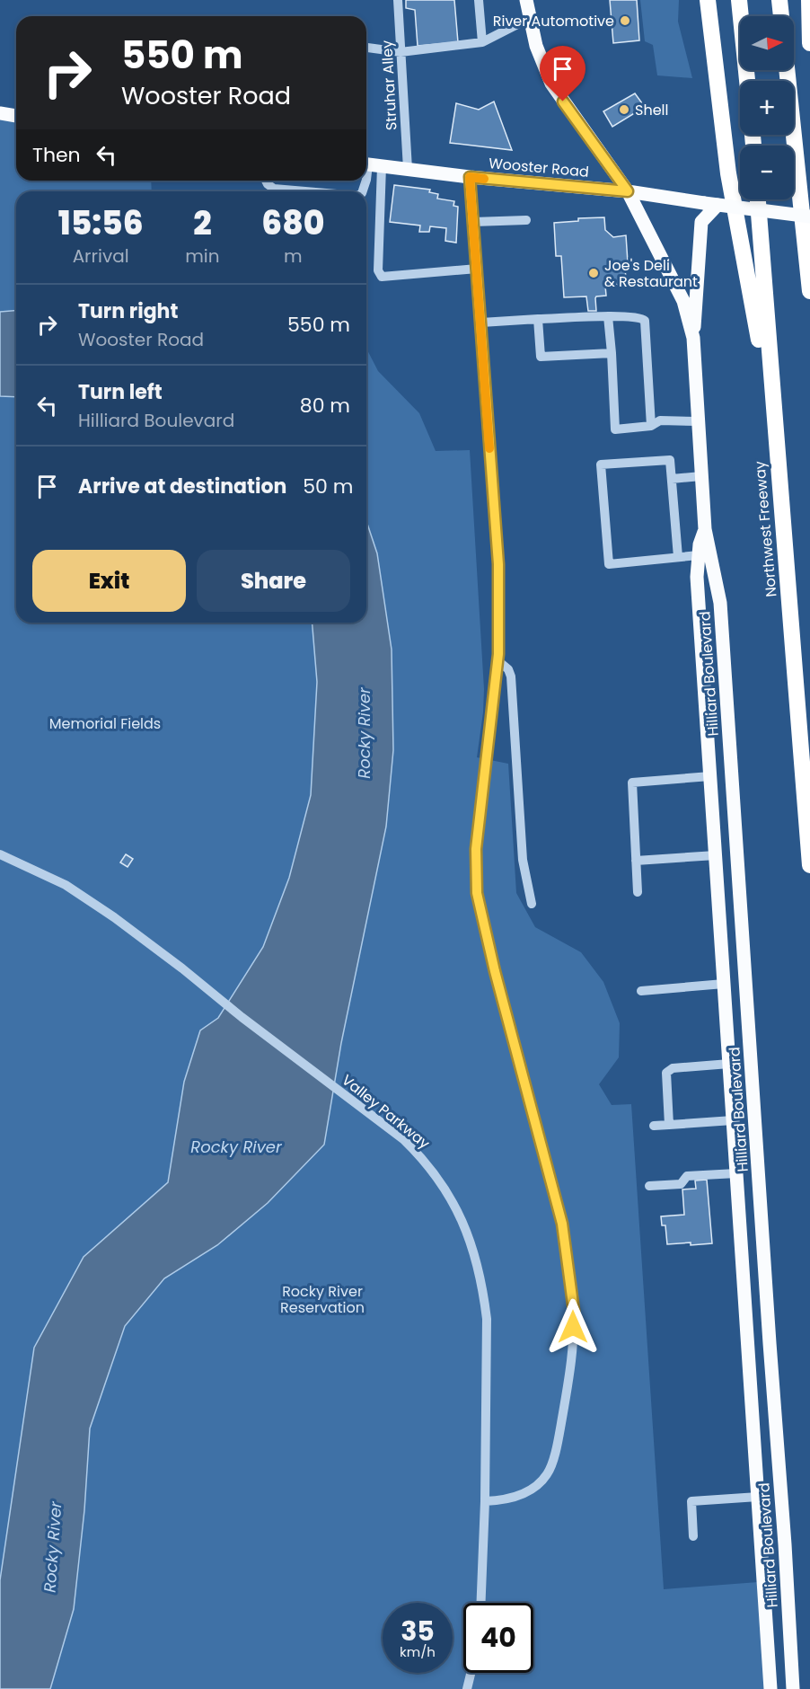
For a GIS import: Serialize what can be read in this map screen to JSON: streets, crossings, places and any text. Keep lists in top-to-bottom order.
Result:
{
  "streets": {
    "highway": ["Northwest Freeway"],
    "main road": ["Wooster Road", "Hilliard Boulevard"],
    "street": ["Struhar Alley", "Valley Parkway"]
  },
  "crossings": [
    ["Struhar Alley", "Wooster Road"],
    ["Wooster Road", "Hilliard Boulevard"]
  ],
  "water": ["Rocky River"],
  "parks": ["Memorial Fields", "Rocky River Reservation"],
  "places": ["River Automotive", "Shell", "Joe's Deli & Restaurant"],
  "north": "right",
  "page": {
    "map_buttons": ["+", "−"],
    "turn": ["550 m", "Wooster Road"],
    "then": "Then",
    "eta": [
      "15:56",
      "Arrival",
      "2",
      "min",
      "680",
      "m"
    ],
    "list": [
      {
        "name": "Turn right",
        "note": "Wooster Road",
        "value": "550 m"
      },
      {
        "name": "Turn left",
        "note": "Hilliard Boulevard",
        "value": "80 m"
      },
      {
        "name": "Arrive at destination",
        "value": "50 m"
      }
    ],
    "buttons": ["Exit", "Share"],
    "speed": "35 km/h",
    "limit": "40"
  }
}
